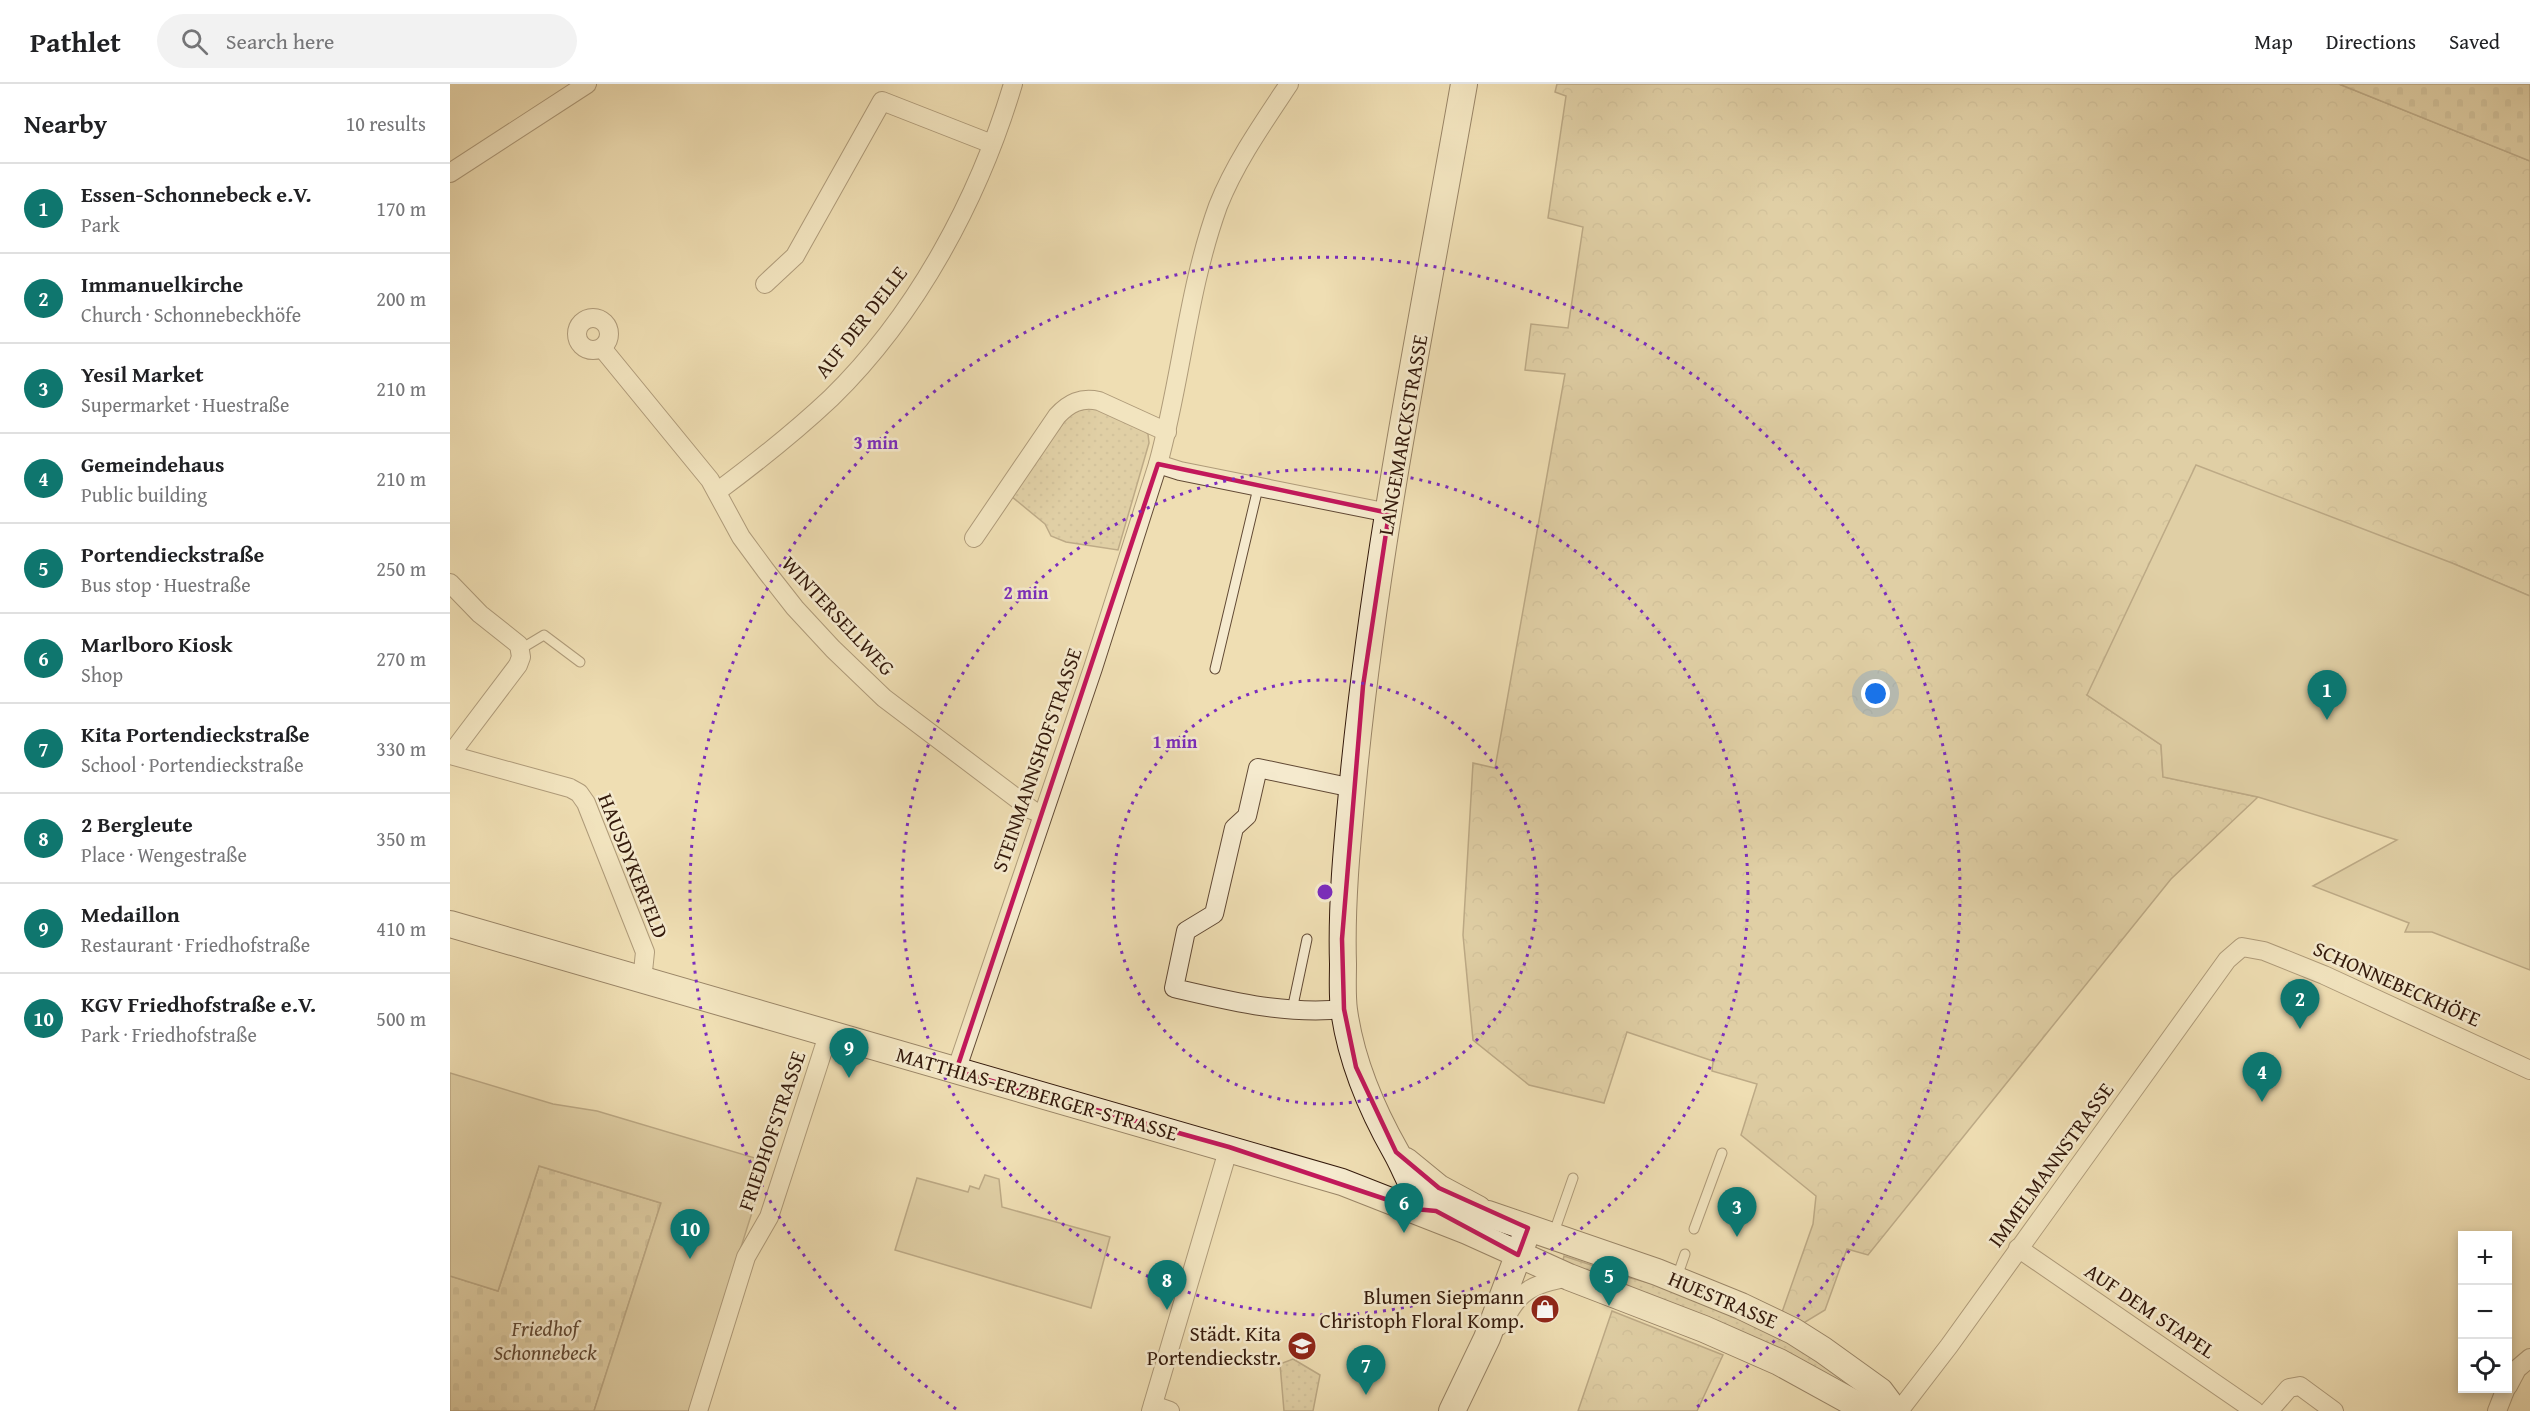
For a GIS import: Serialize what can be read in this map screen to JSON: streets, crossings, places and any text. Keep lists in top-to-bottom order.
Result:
{
  "streets": {
    "street": [
      "AUF DER DELLE",
      "LANGEMARCKSTRASSE",
      "WINTERSELLWEG",
      "STEINMANNSHOFSTRASSE",
      "HAUSDYKERFELD",
      "SCHONNEBECKHÖFE",
      "MATTHIAS-ERZBERGER-STRASSE",
      "FRIEDHOFSTRASSE",
      "IMMELMANNSTRASSE",
      "HUESTRASSE",
      "AUF DEM STAPEL"
    ]
  },
  "crossings": [
    ["AUF DER DELLE", "WINTERSELLWEG"],
    ["LANGEMARCKSTRASSE", "MATTHIAS-ERZBERGER-STRASSE"],
    ["LANGEMARCKSTRASSE", "HUESTRASSE"],
    ["WINTERSELLWEG", "STEINMANNSHOFSTRASSE"],
    ["STEINMANNSHOFSTRASSE", "MATTHIAS-ERZBERGER-STRASSE"],
    ["HAUSDYKERFELD", "MATTHIAS-ERZBERGER-STRASSE"],
    ["SCHONNEBECKHÖFE", "IMMELMANNSTRASSE"],
    ["MATTHIAS-ERZBERGER-STRASSE", "FRIEDHOFSTRASSE"],
    ["MATTHIAS-ERZBERGER-STRASSE", "HUESTRASSE"],
    ["IMMELMANNSTRASSE", "HUESTRASSE"],
    ["IMMELMANNSTRASSE", "AUF DEM STAPEL"]
  ],
  "parks": ["Friedhof Schonnebeck"],
  "places": {
    "shop": ["Blumen Siepmann Christoph Floral Komp."],
    "school or university": ["Städt. Kita Portendieckstr."]
  },
  "page": {
    "header": "Pathlet",
    "search": "Search here",
    "nav": ["Map", "Directions", "Saved"],
    "heading": ["Nearby", "10 results"],
    "list": [
      {
        "mark": "1",
        "name": "Essen-Schonnebeck e.V.",
        "note": "Park",
        "value": "170 m"
      },
      {
        "mark": "2",
        "name": "Immanuelkirche",
        "note": "Church · Schonnebeckhöfe",
        "value": "200 m"
      },
      {
        "mark": "3",
        "name": "Yesil Market",
        "note": "Supermarket · Huestraße",
        "value": "210 m"
      },
      {
        "mark": "4",
        "name": "Gemeindehaus",
        "note": "Public building",
        "value": "210 m"
      },
      {
        "mark": "5",
        "name": "Portendieckstraße",
        "note": "Bus stop · Huestraße",
        "value": "250 m"
      },
      {
        "mark": "6",
        "name": "Marlboro Kiosk",
        "note": "Shop",
        "value": "270 m"
      },
      {
        "mark": "7",
        "name": "Kita Portendieckstraße",
        "note": "School · Portendieckstraße",
        "value": "330 m"
      },
      {
        "mark": "8",
        "name": "2 Bergleute",
        "note": "Place · Wengestraße",
        "value": "350 m"
      },
      {
        "mark": "9",
        "name": "Medaillon",
        "note": "Restaurant · Friedhofstraße",
        "value": "410 m"
      },
      {
        "mark": "10",
        "name": "KGV Friedhofstraße e.V.",
        "note": "Park · Friedhofstraße",
        "value": "500 m"
      }
    ],
    "pins": [
      "1",
      "2",
      "9",
      "4",
      "6",
      "3",
      "10",
      "5",
      "8",
      "7"
    ],
    "map_buttons": ["+", "−"]
  },
  "rings": ["3 min", "2 min", "1 min"]
}
